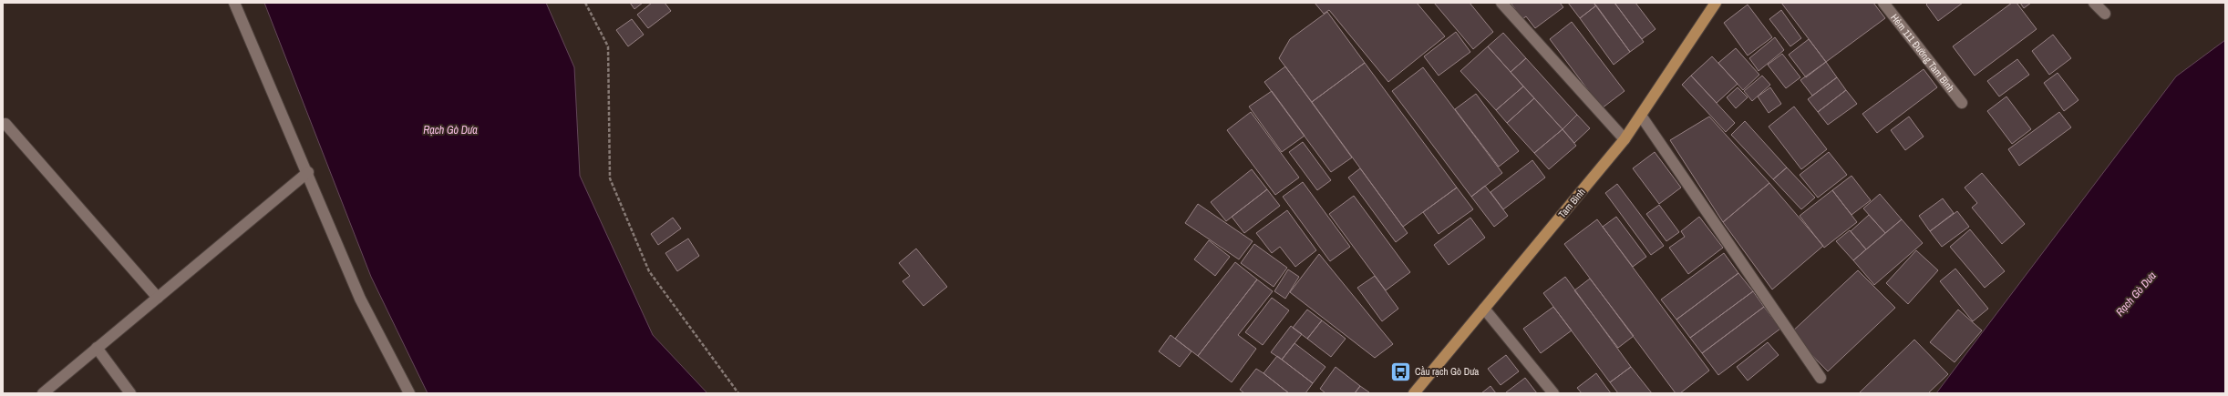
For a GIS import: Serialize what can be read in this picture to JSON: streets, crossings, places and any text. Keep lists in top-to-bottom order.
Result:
{
  "streets": {
    "main road": ["Tam Bình"],
    "street": ["Hẻm 111 Đường Tam Bình"]
  },
  "water": ["Rạch Gò Dưa"],
  "places": {
    "bus stop": ["Cầu rạch Gò Dưa"]
  }
}
